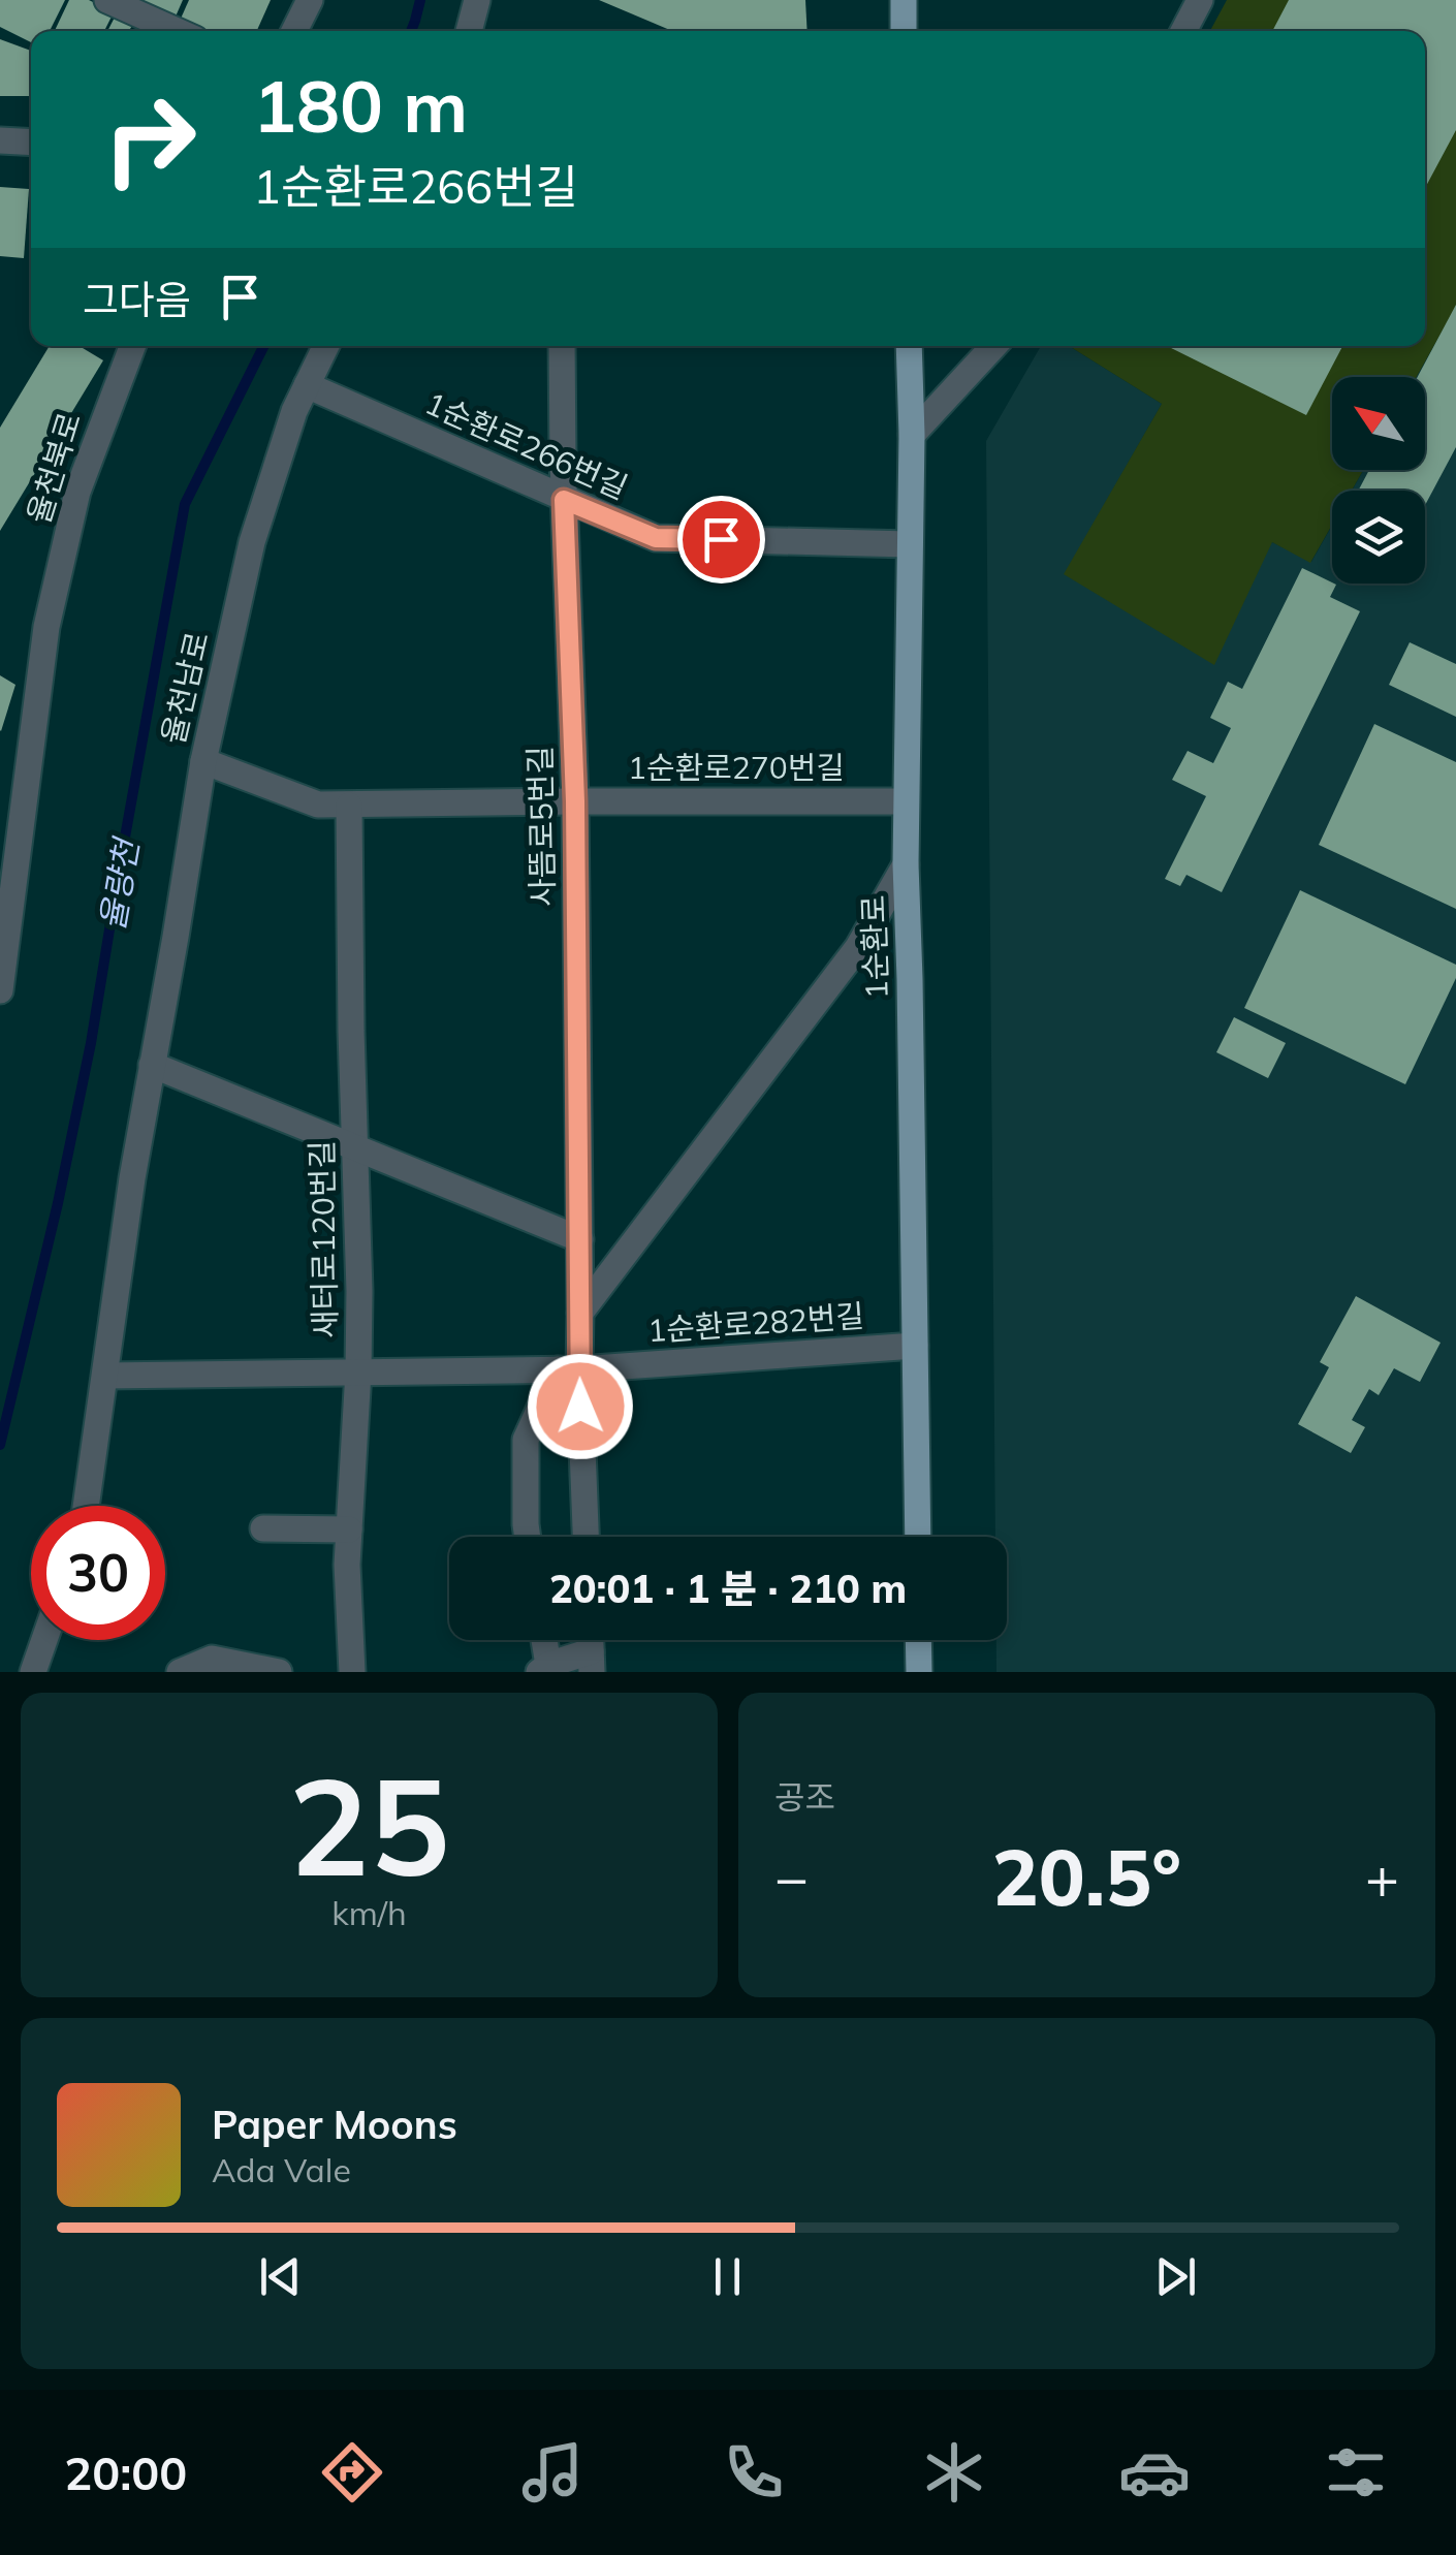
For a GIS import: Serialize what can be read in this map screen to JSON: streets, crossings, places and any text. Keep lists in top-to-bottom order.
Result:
{
  "streets": {
    "main road": ["1순환로"],
    "street": [
      "1순환로266번길",
      "율천북로",
      "율천남로",
      "1순환로270번길",
      "사뜸로5번길",
      "새터로120번길",
      "1순환로282번길"
    ]
  },
  "crossings": [
    ["1순환로266번길", "율천남로"],
    ["1순환로266번길", "사뜸로5번길"],
    ["1순환로266번길", "1순환로"],
    ["율천남로", "1순환로270번길"],
    ["율천남로", "1순환로282번길"],
    ["1순환로270번길", "사뜸로5번길"],
    ["1순환로270번길", "1순환로"],
    ["1순환로270번길", "새터로120번길"],
    ["사뜸로5번길", "1순환로282번길"],
    ["1순환로", "1순환로282번길"],
    ["새터로120번길", "1순환로282번길"]
  ],
  "water": ["율량천"],
  "north": "top left",
  "page": {
    "turn": ["180 m", "1순환로266번길"],
    "then": "그다음",
    "limit": "30",
    "trip": "20:01 · 1 분 · 210 m",
    "tile": [
      ["25", "km/h"],
      "공조"
    ],
    "heat": ["−", "20.5°", "+"],
    "song": ["Paper Moons", "Ada Vale"],
    "tabs": "20:00"
  }
}
